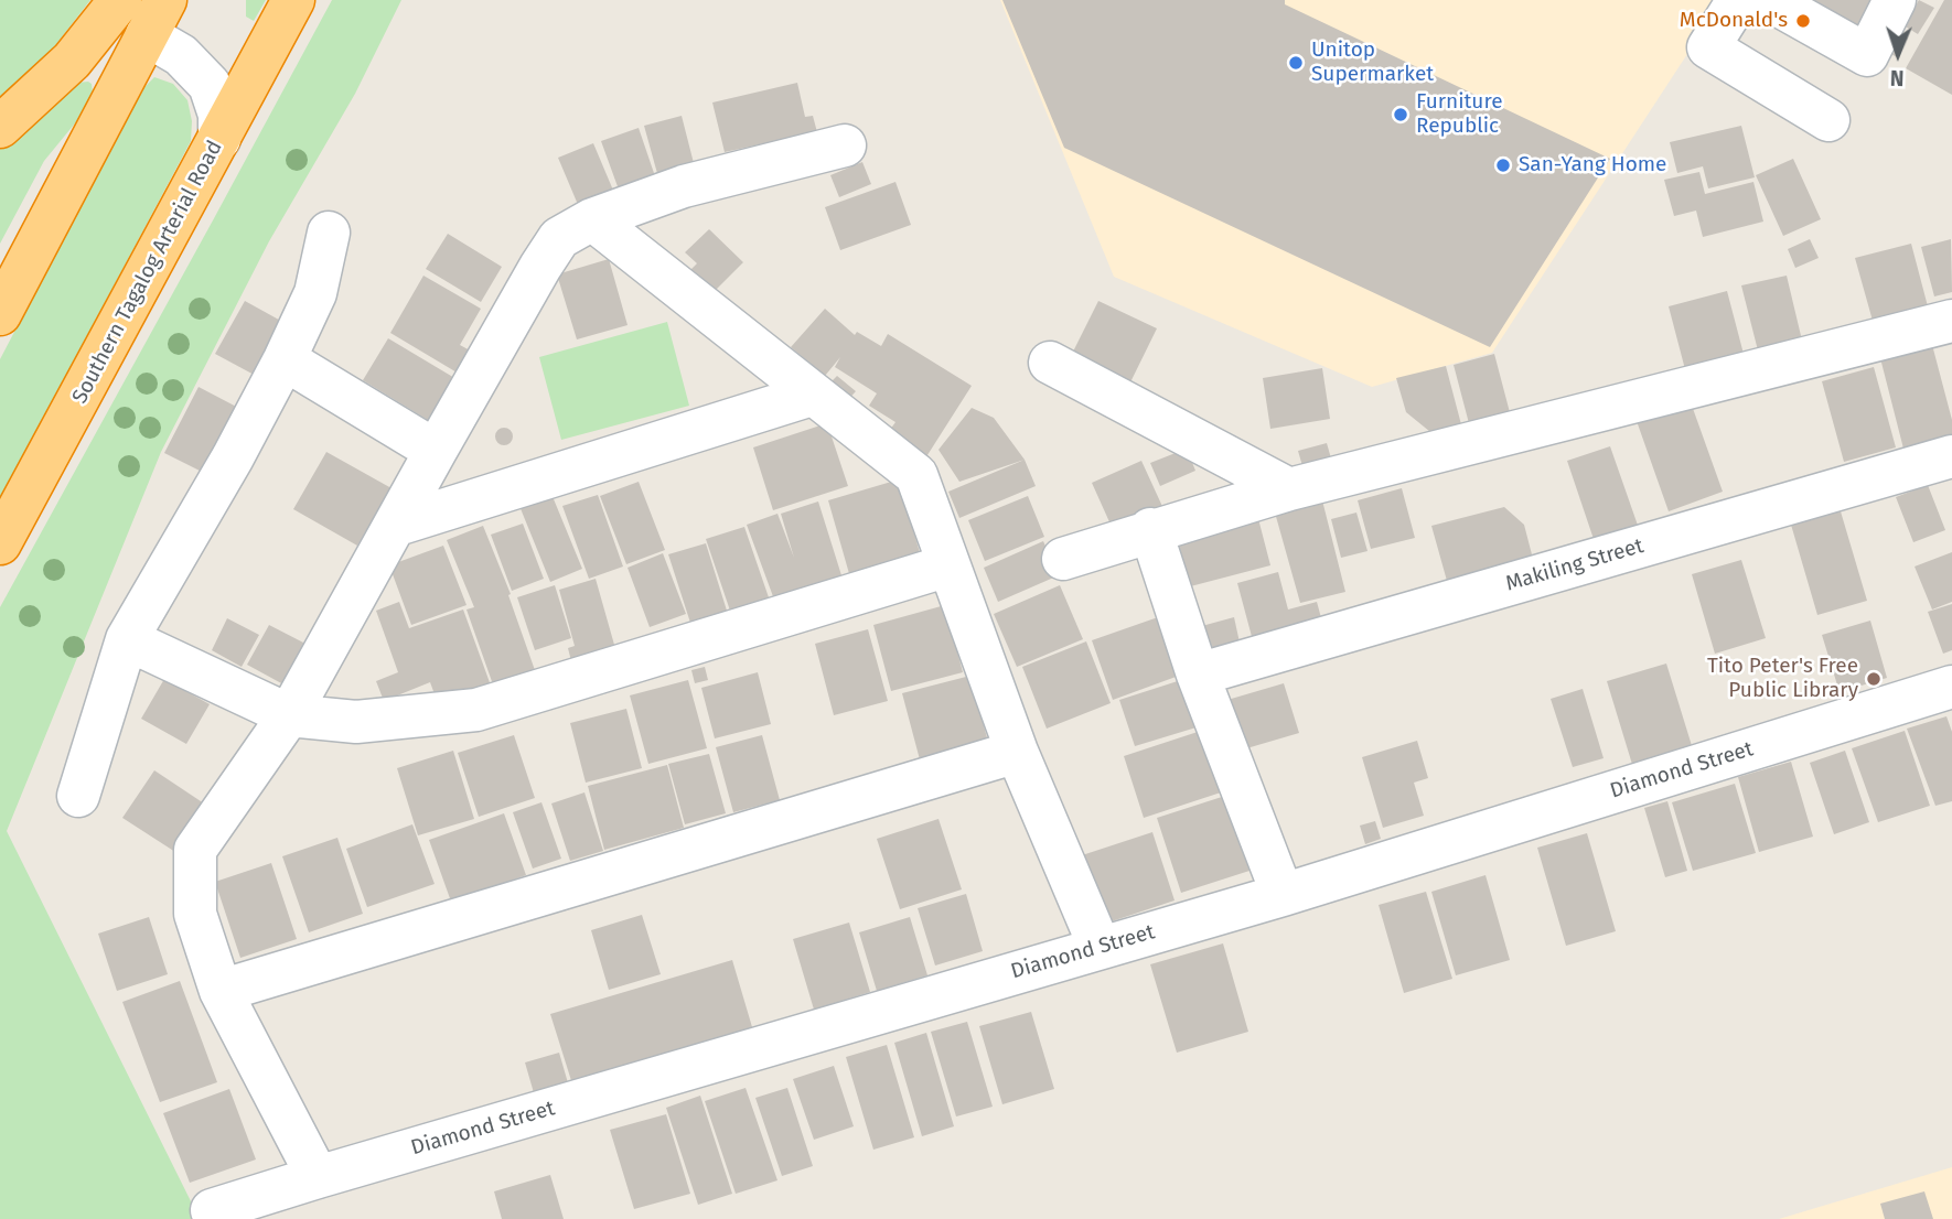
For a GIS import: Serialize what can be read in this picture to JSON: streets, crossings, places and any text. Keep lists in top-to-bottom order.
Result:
{
  "streets": {
    "highway": ["Southern Tagalog Arterial Road"],
    "street": ["Makiling Street", "Diamond Street"]
  },
  "places": [
    "McDonald's",
    "Unitop Supermarket",
    "Furniture Republic",
    "San-Yang Home",
    "Tito Peter's Free Public Library"
  ],
  "north": "bottom"
}
